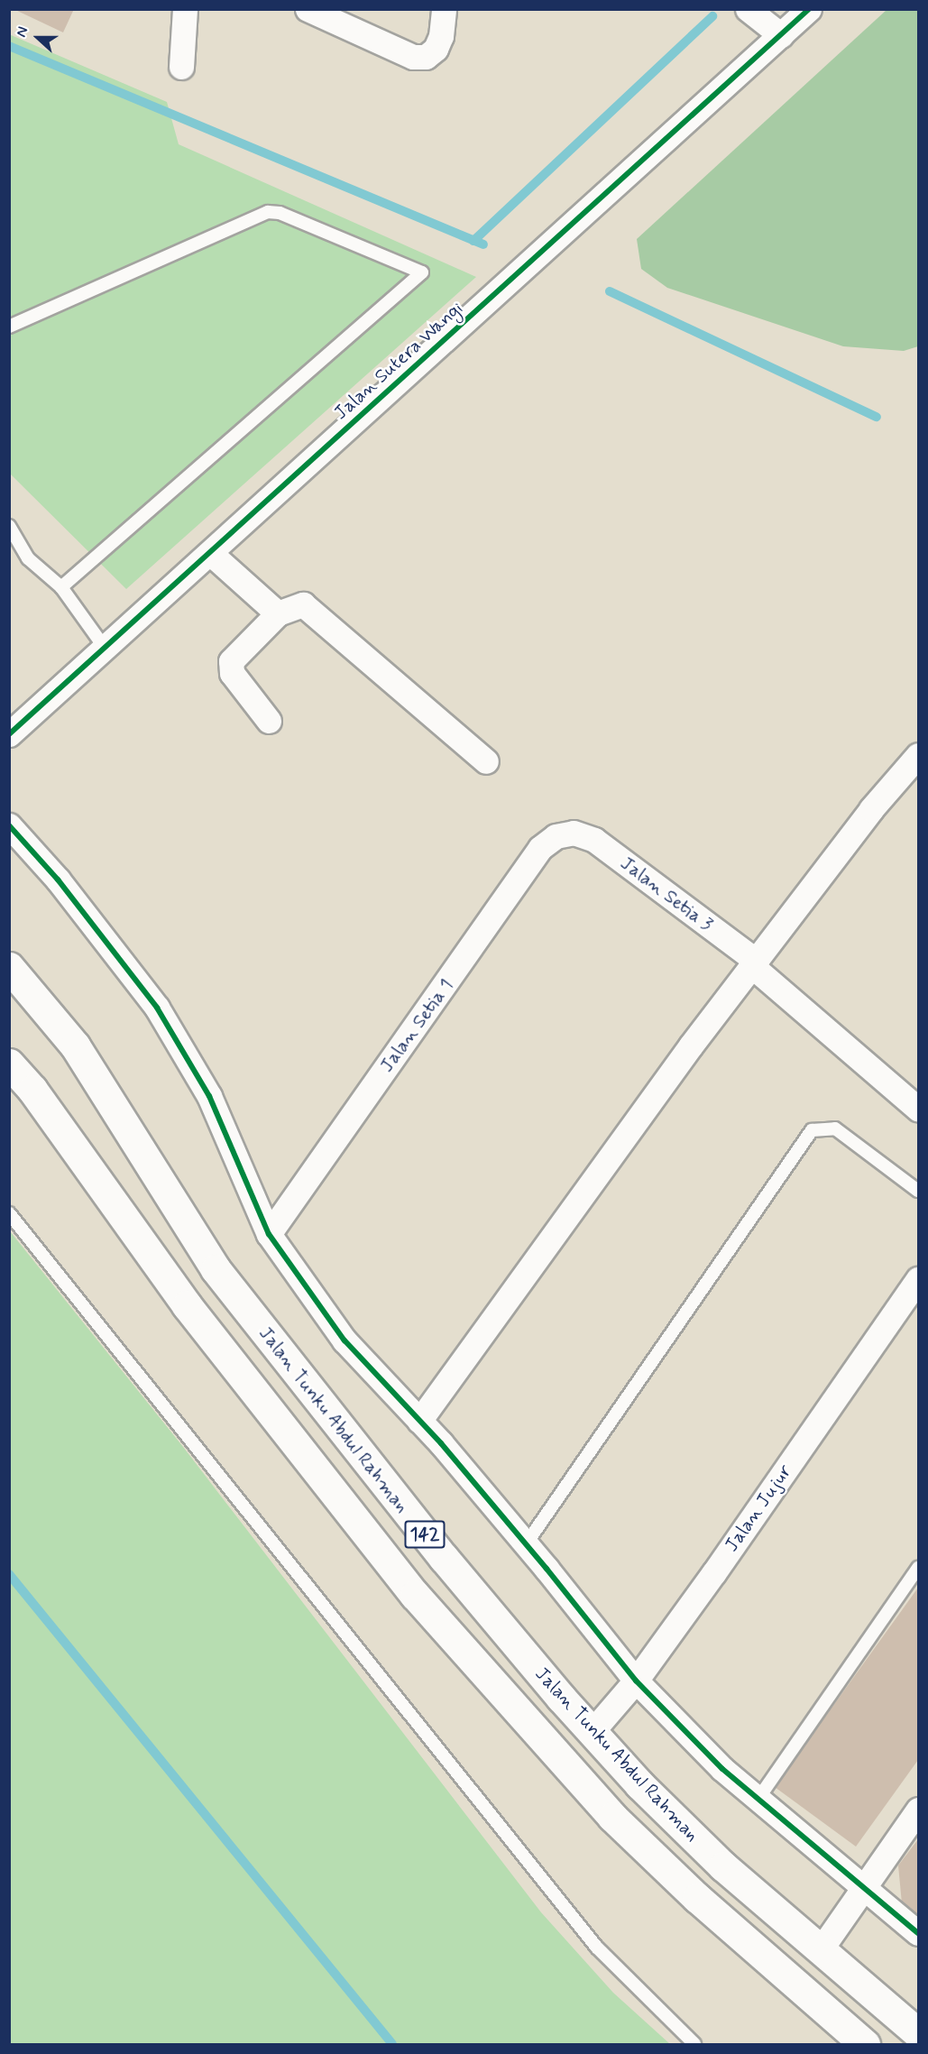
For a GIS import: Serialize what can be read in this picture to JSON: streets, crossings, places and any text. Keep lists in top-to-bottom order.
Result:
{
  "streets": {
    "main road": ["Jalan Tunku Abdul Rahman", "142"],
    "street": [
      "Jalan Sutera Wangi",
      "Jalan Setia 3",
      "Jalan Setia 1",
      "Jalan Jujur"
    ]
  },
  "crossings": [
    ["Jalan Setia 3", "Jalan Setia 1"],
    ["Jalan Tunku Abdul Rahman", "Jalan Jujur"]
  ],
  "north": "left"
}
